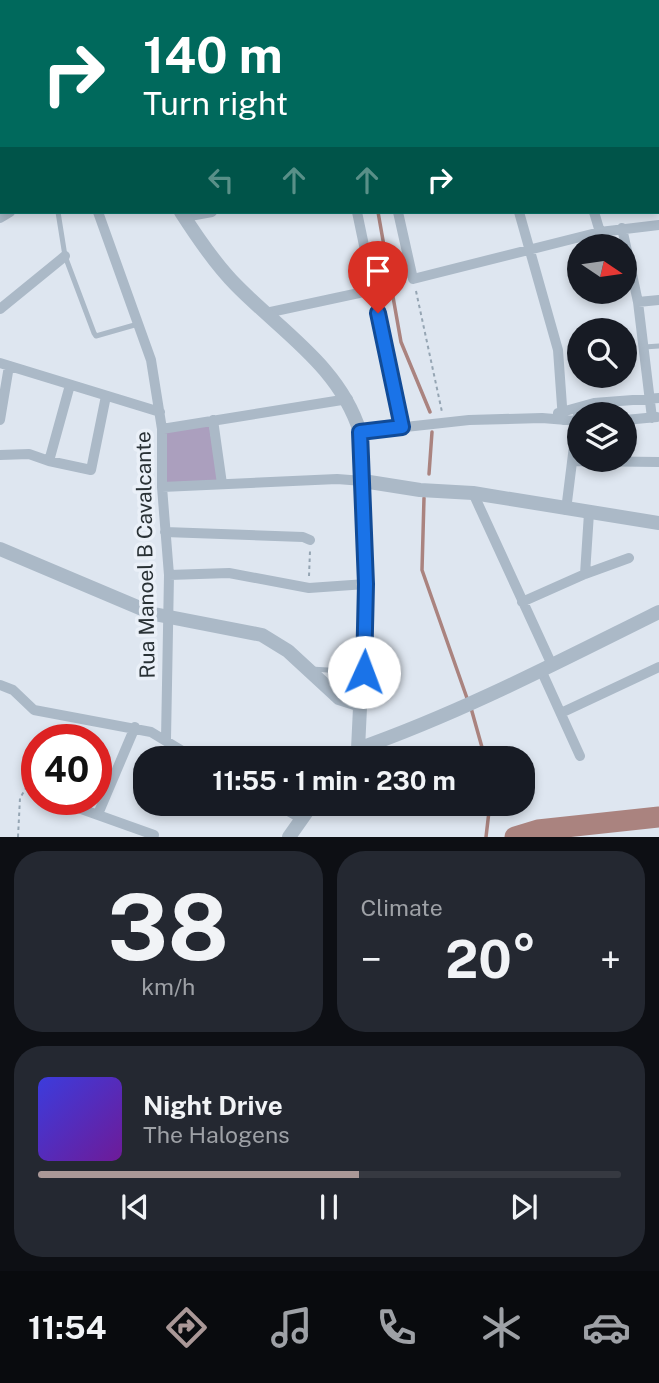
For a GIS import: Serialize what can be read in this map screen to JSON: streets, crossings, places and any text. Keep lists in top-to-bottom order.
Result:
{
  "streets": {
    "street": ["Rua Manoel B Cavalcante"]
  },
  "north": "right",
  "page": {
    "turn": ["140 m", "Turn right"],
    "limit": "40",
    "trip": "11:55 · 1 min · 230 m",
    "tile": [
      ["38", "km/h"],
      "Climate"
    ],
    "heat": ["−", "20°", "+"],
    "song": ["Night Drive", "The Halogens"],
    "tabs": "11:54"
  }
}
